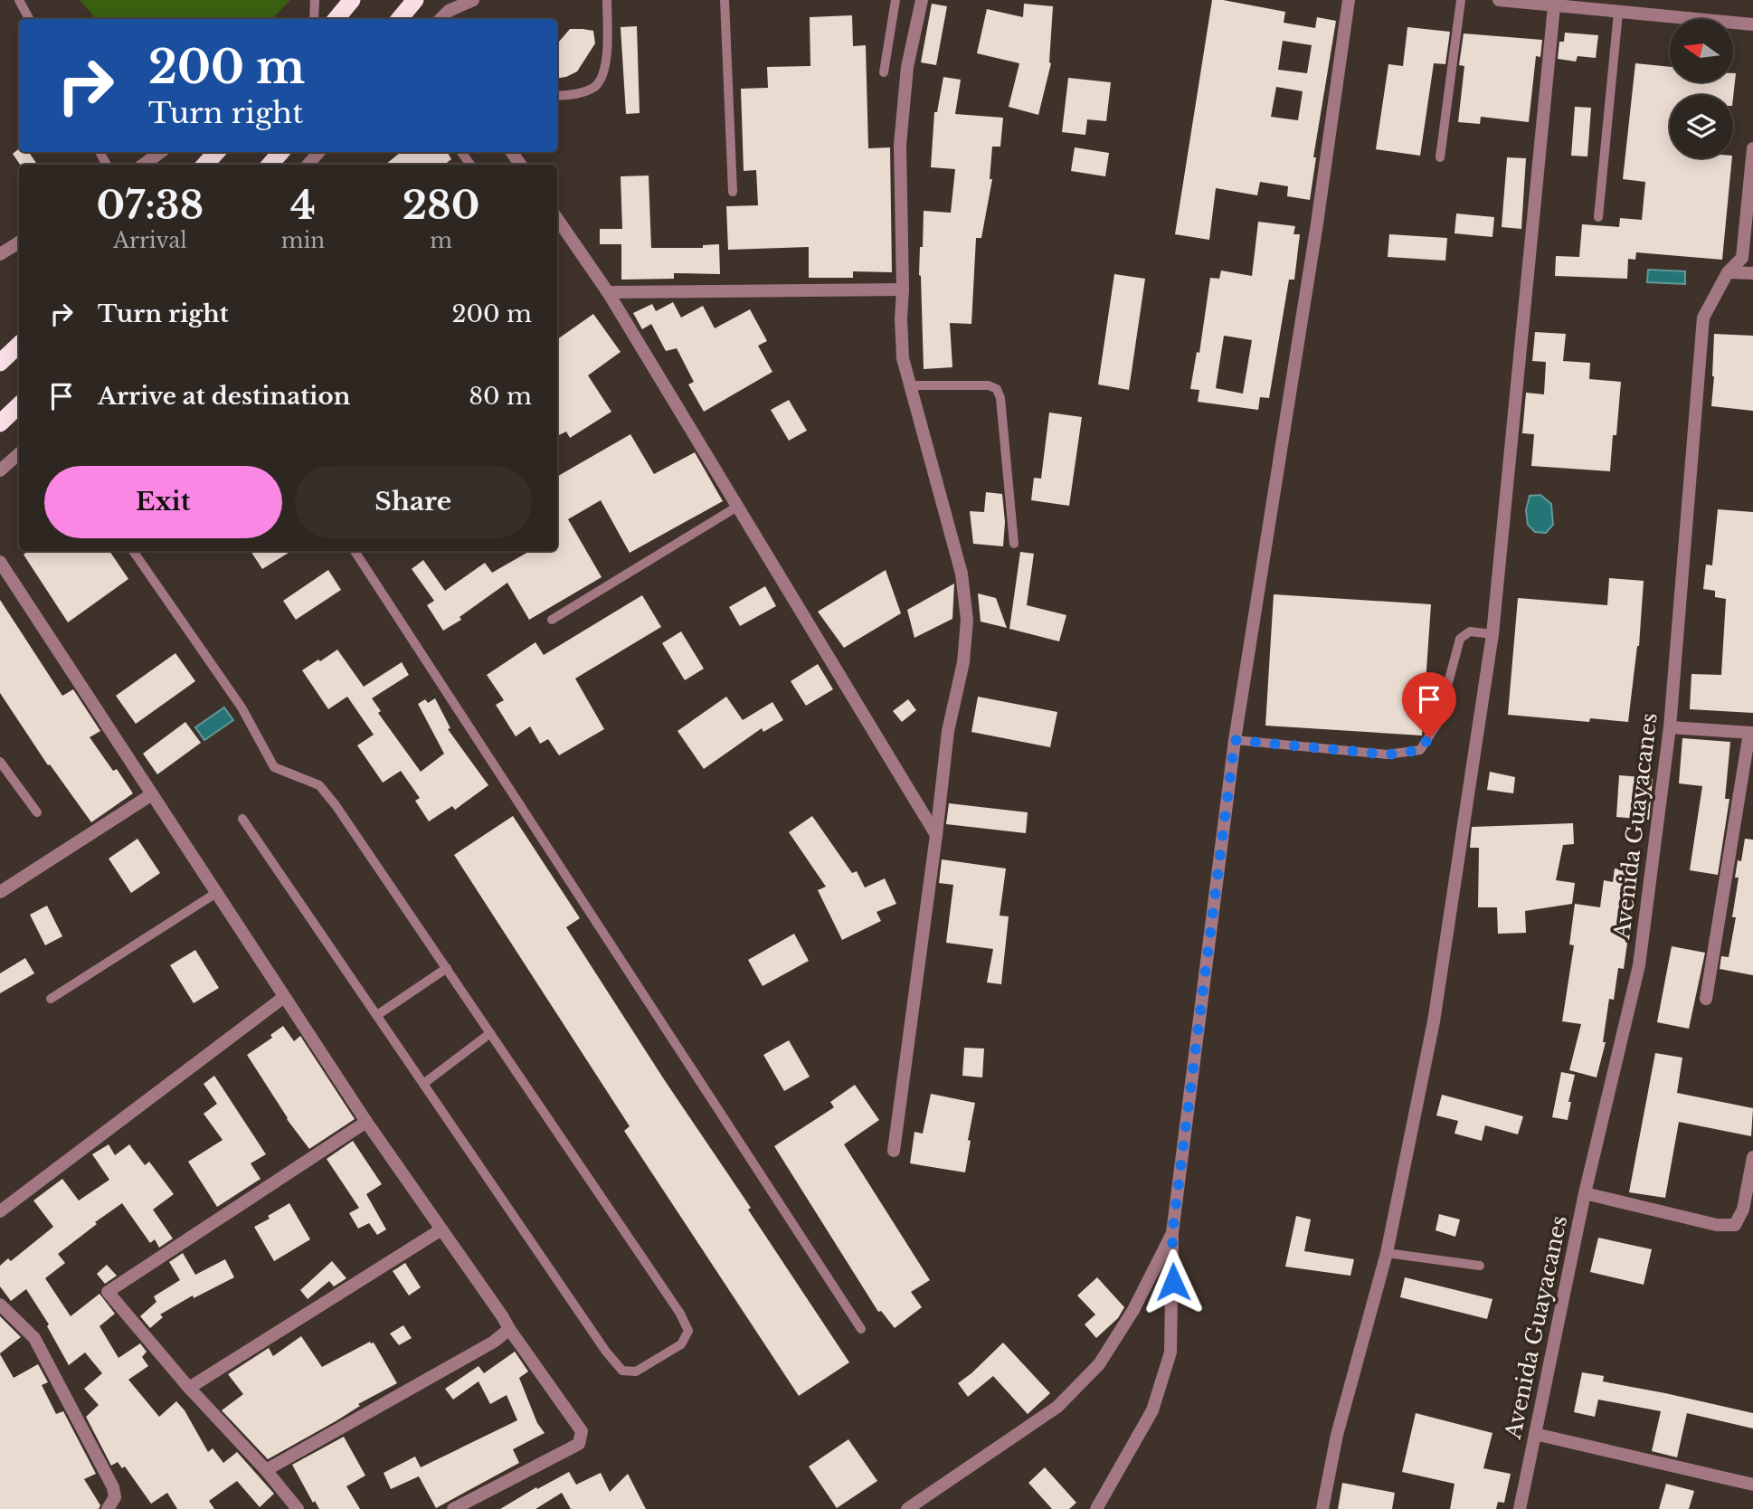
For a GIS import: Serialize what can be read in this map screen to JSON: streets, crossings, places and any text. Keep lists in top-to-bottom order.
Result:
{
  "streets": {
    "street": ["Avenida Guayacanes"]
  },
  "north": "left",
  "page": {
    "turn": ["200 m", "Turn right"],
    "eta": [
      "07:38",
      "Arrival",
      "4",
      "min",
      "280",
      "m"
    ],
    "list": [
      {
        "name": "Turn right",
        "value": "200 m"
      },
      {
        "name": "Arrive at destination",
        "value": "80 m"
      }
    ],
    "buttons": ["Exit", "Share"]
  }
}
